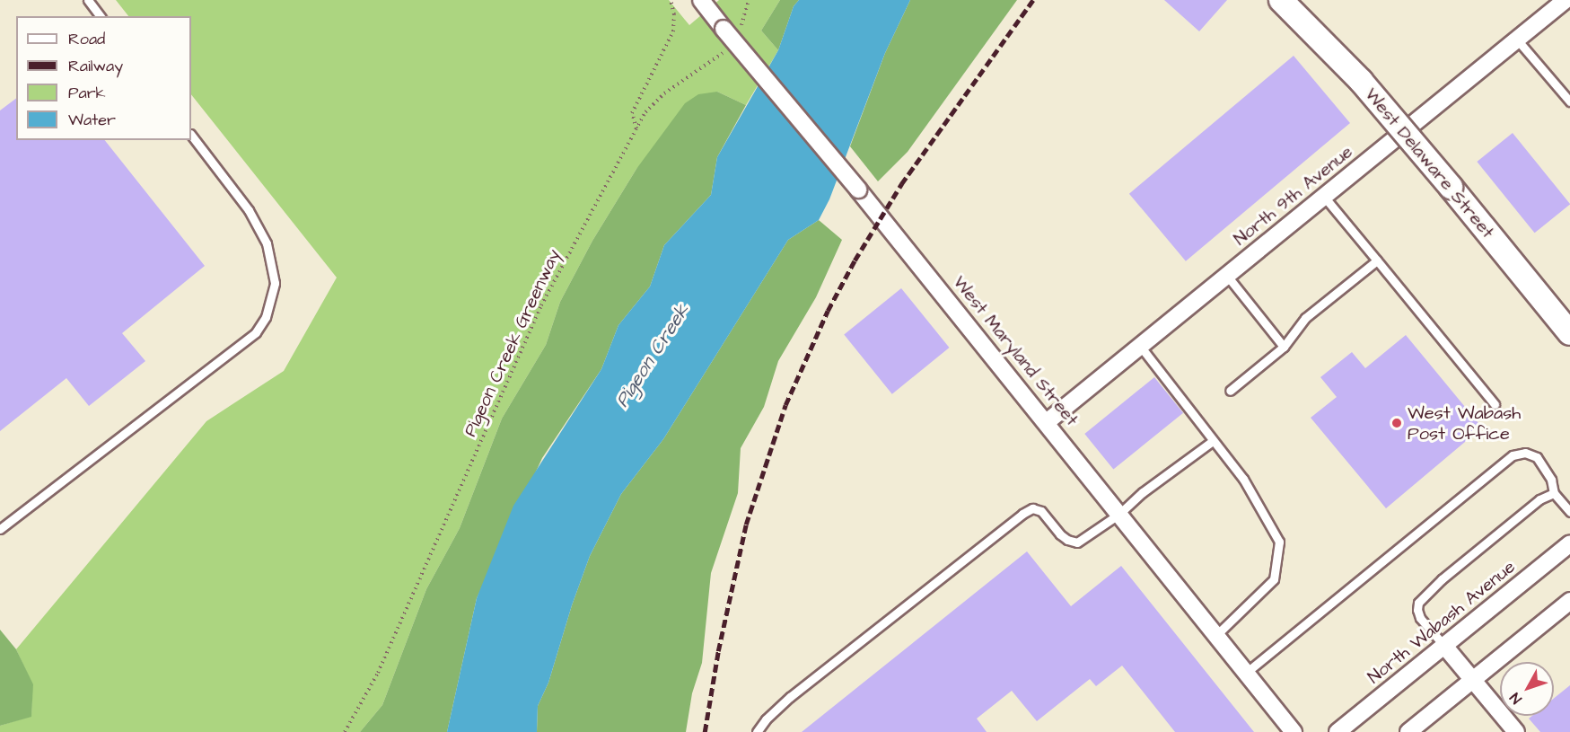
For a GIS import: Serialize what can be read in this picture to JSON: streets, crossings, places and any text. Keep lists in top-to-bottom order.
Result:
{
  "streets": {
    "main road": ["West Delaware Street"],
    "street": ["North 9th Avenue", "West Maryland Street", "North Wabash Avenue"],
    "path": ["Pigeon Creek Greenway"]
  },
  "crossings": [
    ["North 9th Avenue", "West Maryland Street"]
  ],
  "water": ["Pigeon Creek"],
  "places": ["West Wabash Post Office"],
  "legend": [
    "Road",
    "Railway",
    "Park",
    "Water"
  ],
  "north": "bottom left"
}
